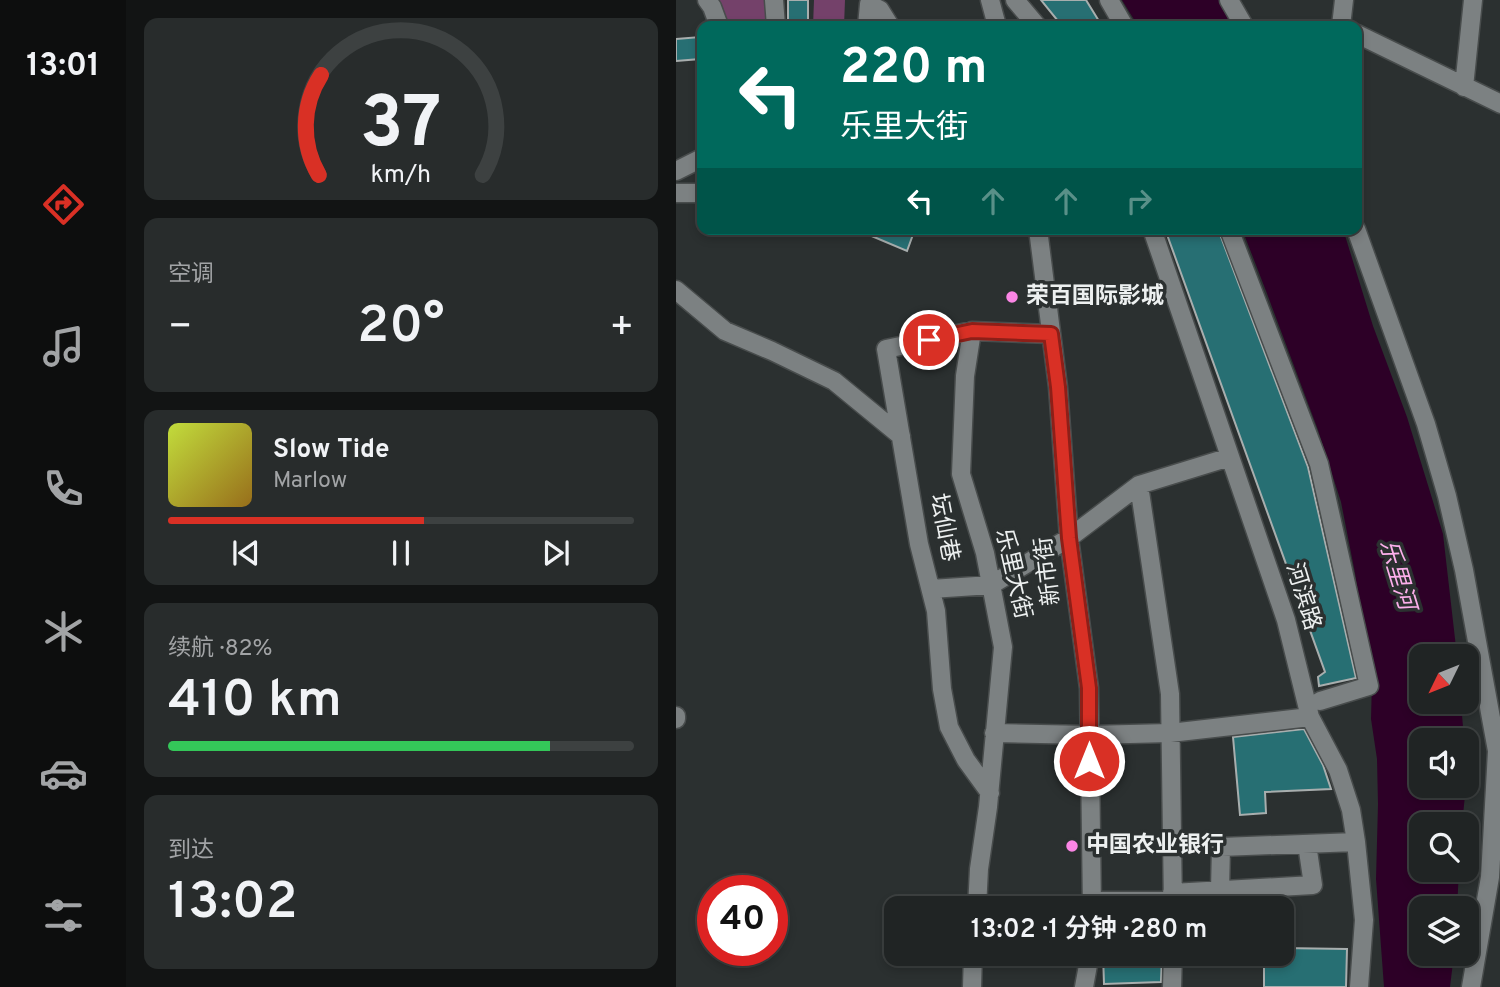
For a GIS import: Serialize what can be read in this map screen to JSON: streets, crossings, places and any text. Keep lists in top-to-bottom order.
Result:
{
  "streets": {
    "street": [
      "坛仙巷",
      "新市街",
      "乐里大街",
      "河滨路"
    ]
  },
  "crossings": [
    ["坛仙巷", "乐里大街"]
  ],
  "water": ["乐里河"],
  "places": ["荣百国际影城", "中国农业银行"],
  "north": "bottom left",
  "page": {
    "tabs": "13:01",
    "turn": ["220 m", "乐里大街"],
    "tile": [
      "空调",
      ["续航 · 82%", "410 km"],
      ["到达", "13:02"]
    ],
    "heat": ["−", "20°", "+"],
    "song": ["Slow Tide", "Marlow"],
    "limit": "40",
    "trip": "13:02 · 1 分钟 · 280 m",
    "gauge": ["37", "km/h"]
  }
}
